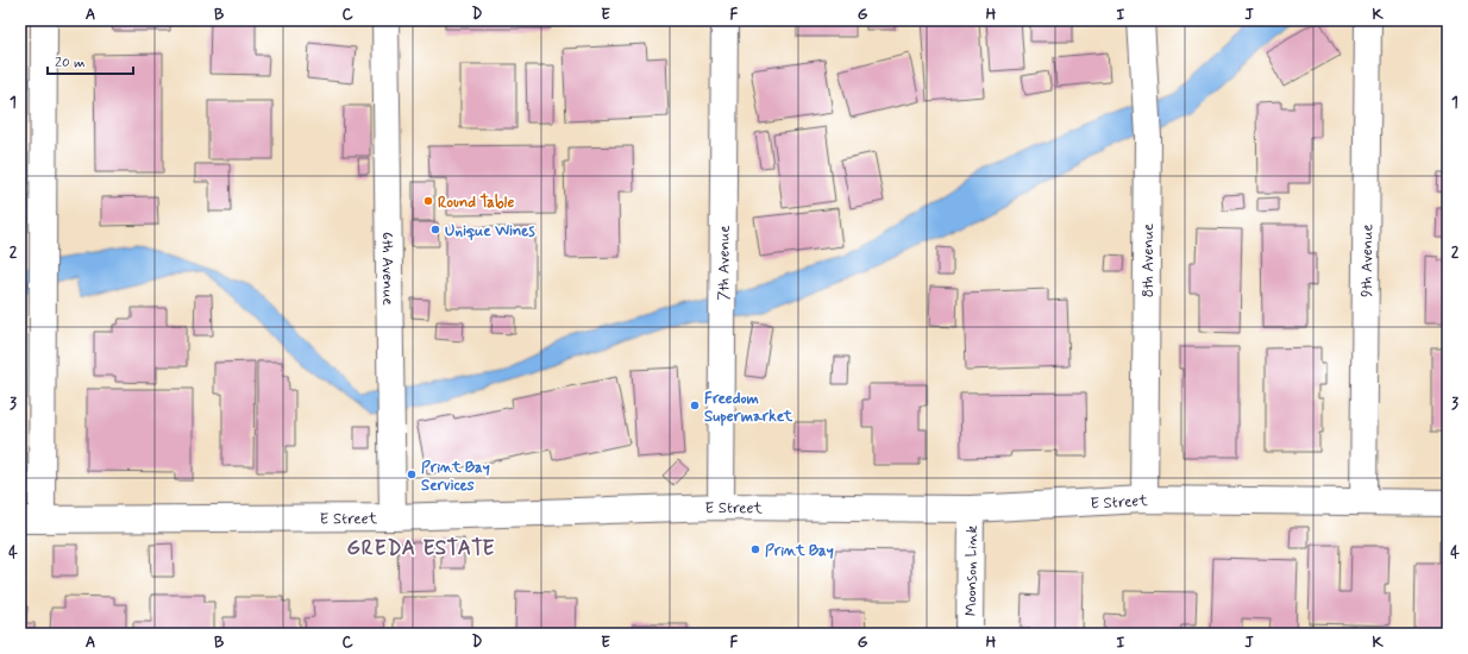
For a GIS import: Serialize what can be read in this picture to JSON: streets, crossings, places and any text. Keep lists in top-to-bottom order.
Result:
{
  "streets": {
    "street": [
      "8th Avenue",
      "9th Avenue",
      "7th Avenue",
      "6th Avenue",
      "E Street",
      "Moonson Link"
    ]
  },
  "crossings": [
    ["8th Avenue", "E Street"],
    ["9th Avenue", "E Street"],
    ["7th Avenue", "E Street"],
    ["6th Avenue", "E Street"],
    ["E Street", "Moonson Link"]
  ],
  "districts": ["GREDA ESTATE"],
  "places": [
    "Round Table",
    "Unique Wines",
    "Freedom Supermarket",
    "Print Bay Services",
    "Print Bay"
  ],
  "scale_bar": "20 m",
  "grid": {
    "columns": [
      "A",
      "B",
      "C",
      "D",
      "E",
      "F",
      "G",
      "H",
      "I",
      "J",
      "K"
    ],
    "rows": [
      "1",
      "2",
      "3",
      "4"
    ]
  }
}
